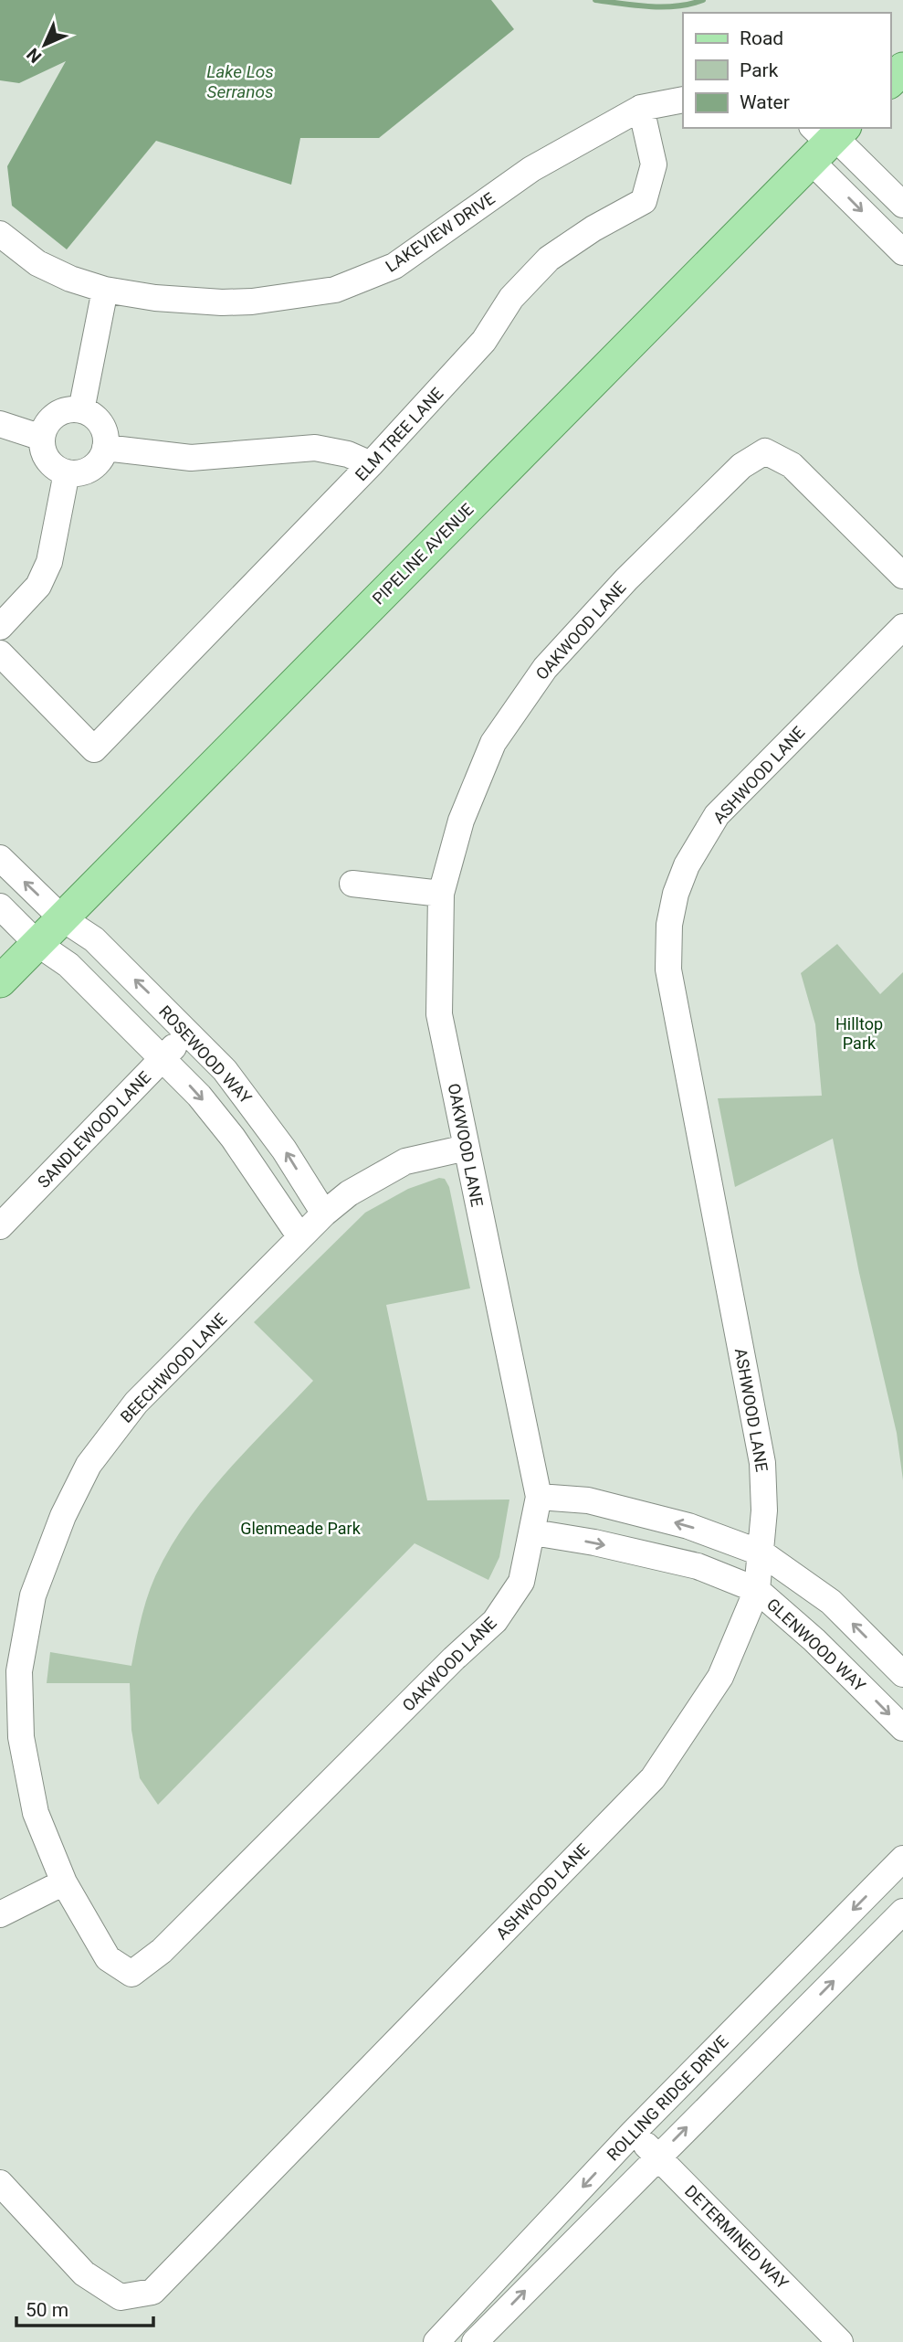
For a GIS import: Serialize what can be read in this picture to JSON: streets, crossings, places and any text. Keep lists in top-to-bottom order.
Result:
{
  "streets": {
    "main road": ["PIPELINE AVENUE"],
    "street": [
      "LAKEVIEW DRIVE",
      "ELM TREE LANE",
      "OAKWOOD LANE",
      "ASHWOOD LANE",
      "ROSEWOOD WAY",
      "SANDLEWOOD LANE",
      "BEECHWOOD LANE",
      "GLENWOOD WAY",
      "ROLLING RIDGE DRIVE",
      "DETERMINED WAY"
    ]
  },
  "crossings": [
    ["LAKEVIEW DRIVE", "ELM TREE LANE"],
    ["PIPELINE AVENUE", "ROSEWOOD WAY"],
    ["OAKWOOD LANE", "BEECHWOOD LANE"],
    ["OAKWOOD LANE", "GLENWOOD WAY"],
    ["ASHWOOD LANE", "GLENWOOD WAY"],
    ["ROSEWOOD WAY", "SANDLEWOOD LANE"],
    ["ROSEWOOD WAY", "BEECHWOOD LANE"],
    ["ROLLING RIDGE DRIVE", "DETERMINED WAY"]
  ],
  "water": ["Lake Los Serranos"],
  "parks": ["Hilltop Park", "Glenmeade Park"],
  "legend": ["Road", "Park", "Water"],
  "scale_bar": "50 m",
  "north": "bottom left"
}
